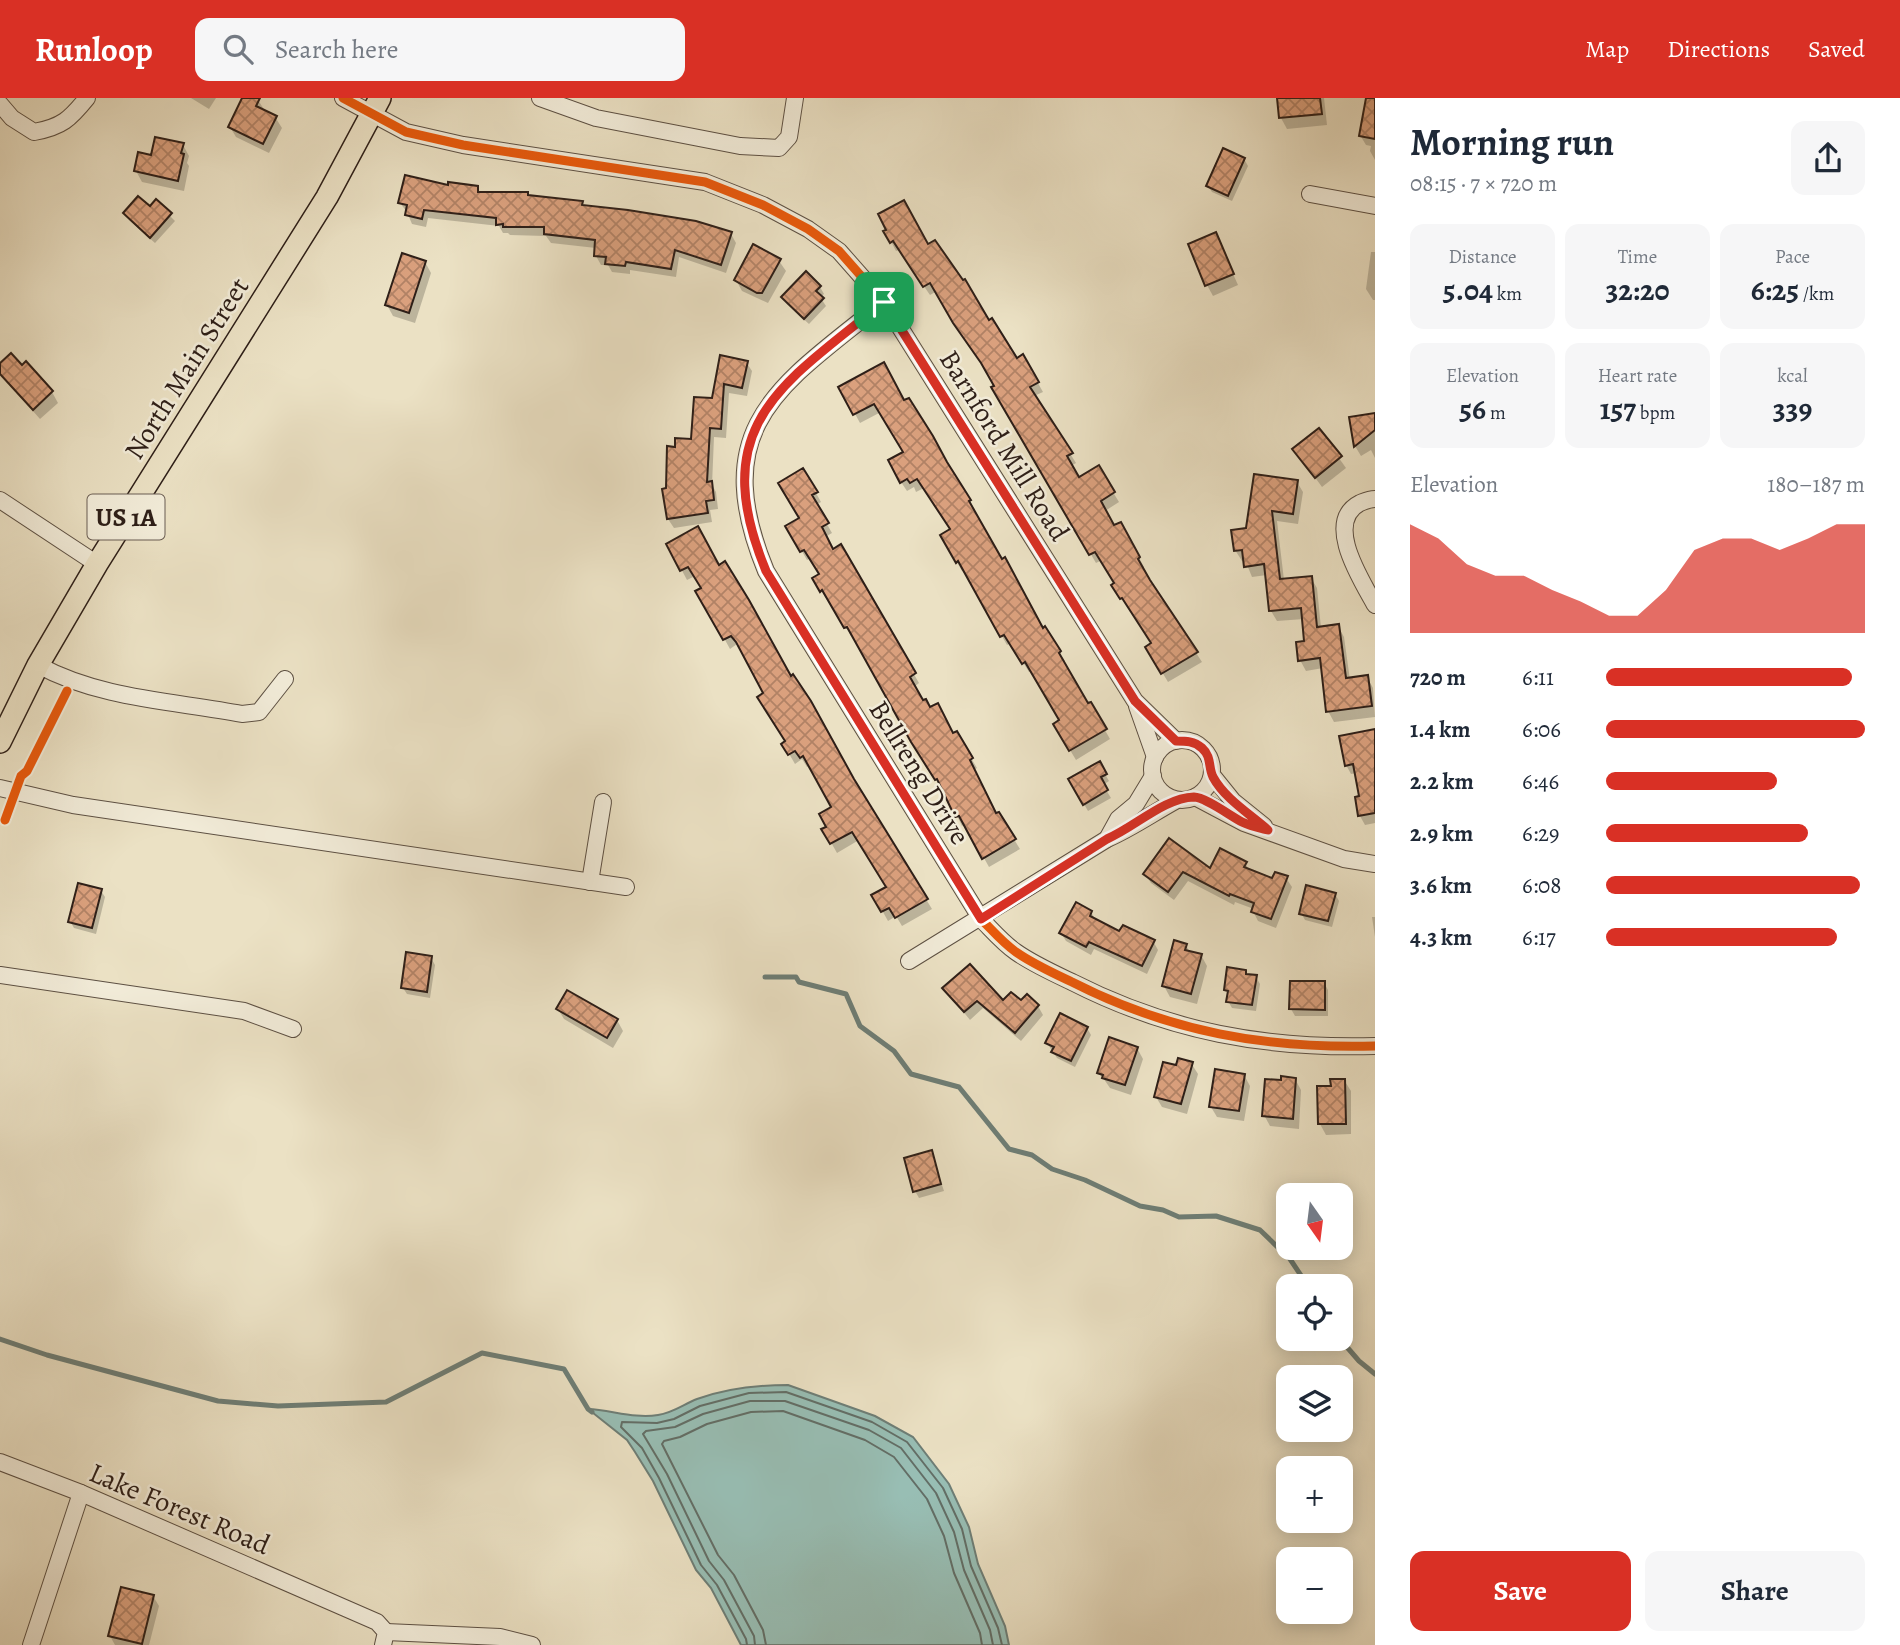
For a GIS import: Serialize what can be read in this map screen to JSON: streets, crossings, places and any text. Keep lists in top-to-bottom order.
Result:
{
  "streets": {
    "main road": ["North Main Street", "US 1A"],
    "street": ["Barnford Mill Road", "Bellreng Drive", "Lake Forest Road"]
  },
  "crossings": [
    ["North Main Street", "Barnford Mill Road"],
    ["Barnford Mill Road", "Bellreng Drive"]
  ],
  "north": "bottom",
  "page": {
    "header": "Runloop",
    "search": "Search here",
    "nav": ["Map", "Directions", "Saved"],
    "heading": ["Morning run", "08:15 · 7 × 720 m"],
    "stats": [
      ["Distance", "5.04 km"],
      ["Time", "32:20"],
      ["Pace", "6:25 /km"],
      ["Elevation", "56 m"],
      ["Heart rate", "157 bpm"],
      ["kcal", "339"]
    ],
    "chart": ["Elevation", "180–187 m"],
    "list": [
      {
        "name": "720 m",
        "note": "6:11"
      },
      {
        "name": "1.4 km",
        "note": "6:06"
      },
      {
        "name": "2.2 km",
        "note": "6:46"
      },
      {
        "name": "2.9 km",
        "note": "6:29"
      },
      {
        "name": "3.6 km",
        "note": "6:08"
      },
      {
        "name": "4.3 km",
        "note": "6:17"
      }
    ],
    "map_buttons": ["+", "−"],
    "buttons": ["Save", "Share"]
  }
}
